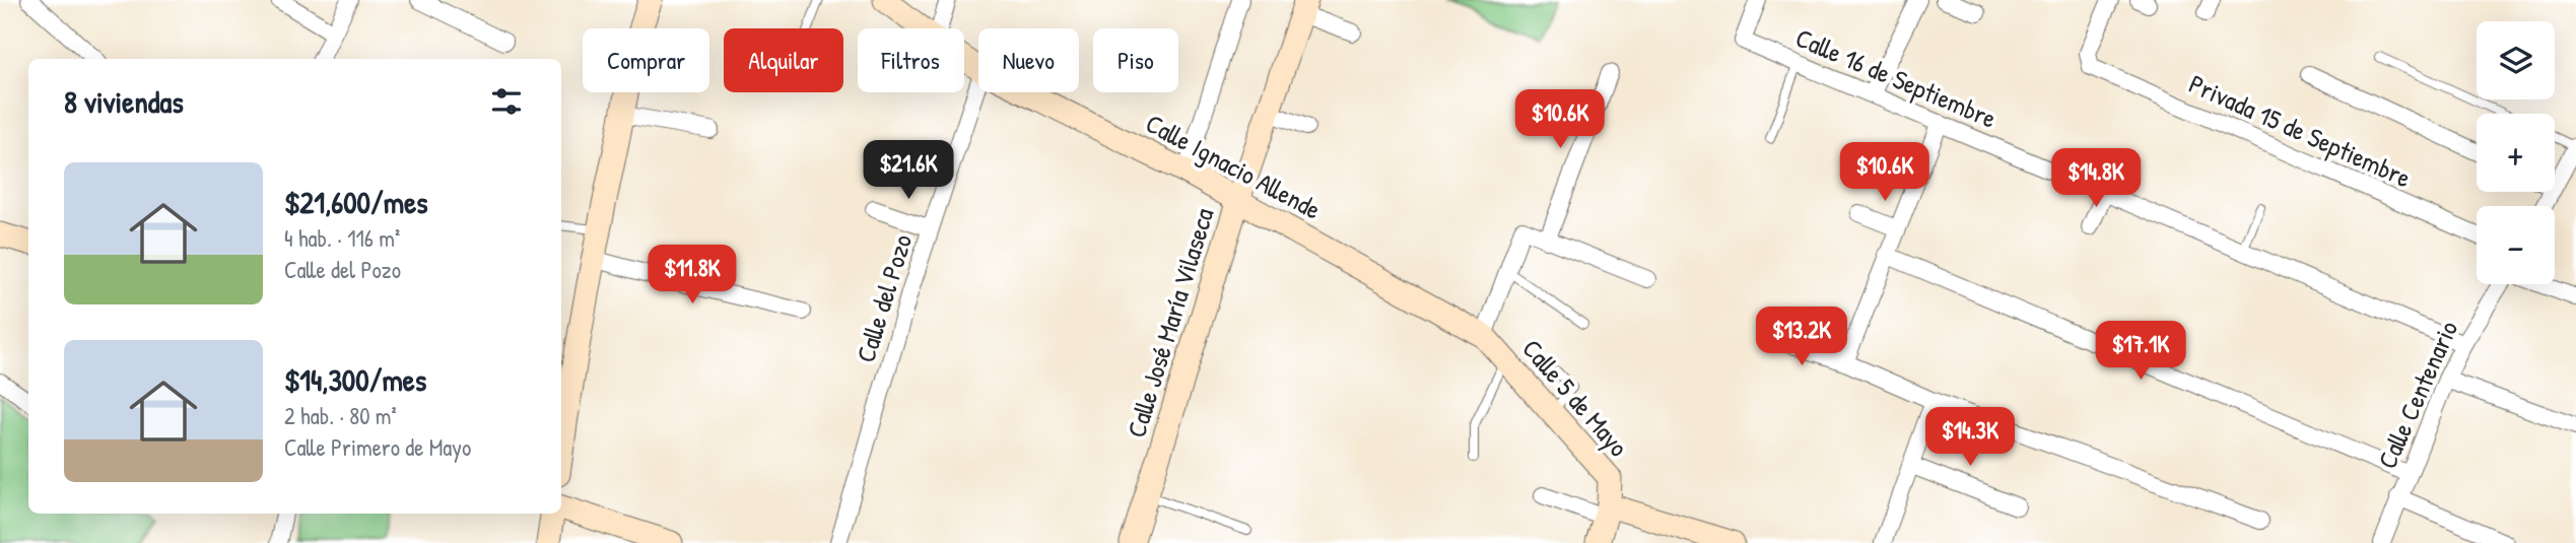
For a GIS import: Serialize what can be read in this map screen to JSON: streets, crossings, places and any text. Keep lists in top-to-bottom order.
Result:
{
  "streets": {
    "street": [
      "Calle 16 de Septiembre",
      "Privada 15 de Septiembre",
      "Calle Ignacio Allende",
      "Calle del Pozo",
      "Calle José María Vilaseca",
      "Calle Centenario",
      "Calle 5 de Mayo"
    ]
  },
  "crossings": [
    ["Calle 16 de Septiembre", "Calle Centenario"],
    ["Calle Ignacio Allende", "Calle José María Vilaseca"],
    ["Calle Ignacio Allende", "Calle 5 de Mayo"]
  ],
  "page": {
    "map_buttons": ["+", "−"],
    "chip": [
      "Comprar",
      "Alquilar",
      "Filtros",
      "Nuevo",
      "Piso"
    ],
    "heading": "8 viviendas",
    "price": [
      "$10.6K",
      "$21.6K",
      "$10.6K",
      "$14.8K",
      "$11.8K",
      "$13.2K",
      "$17.1K",
      "$14.3K"
    ],
    "list": [
      {
        "name": "$21,600/mes",
        "note": "4 hab. · 116 m² · Calle del Pozo"
      },
      {
        "name": "$14,300/mes",
        "note": "2 hab. · 80 m² · Calle Primero de Mayo"
      }
    ]
  }
}
